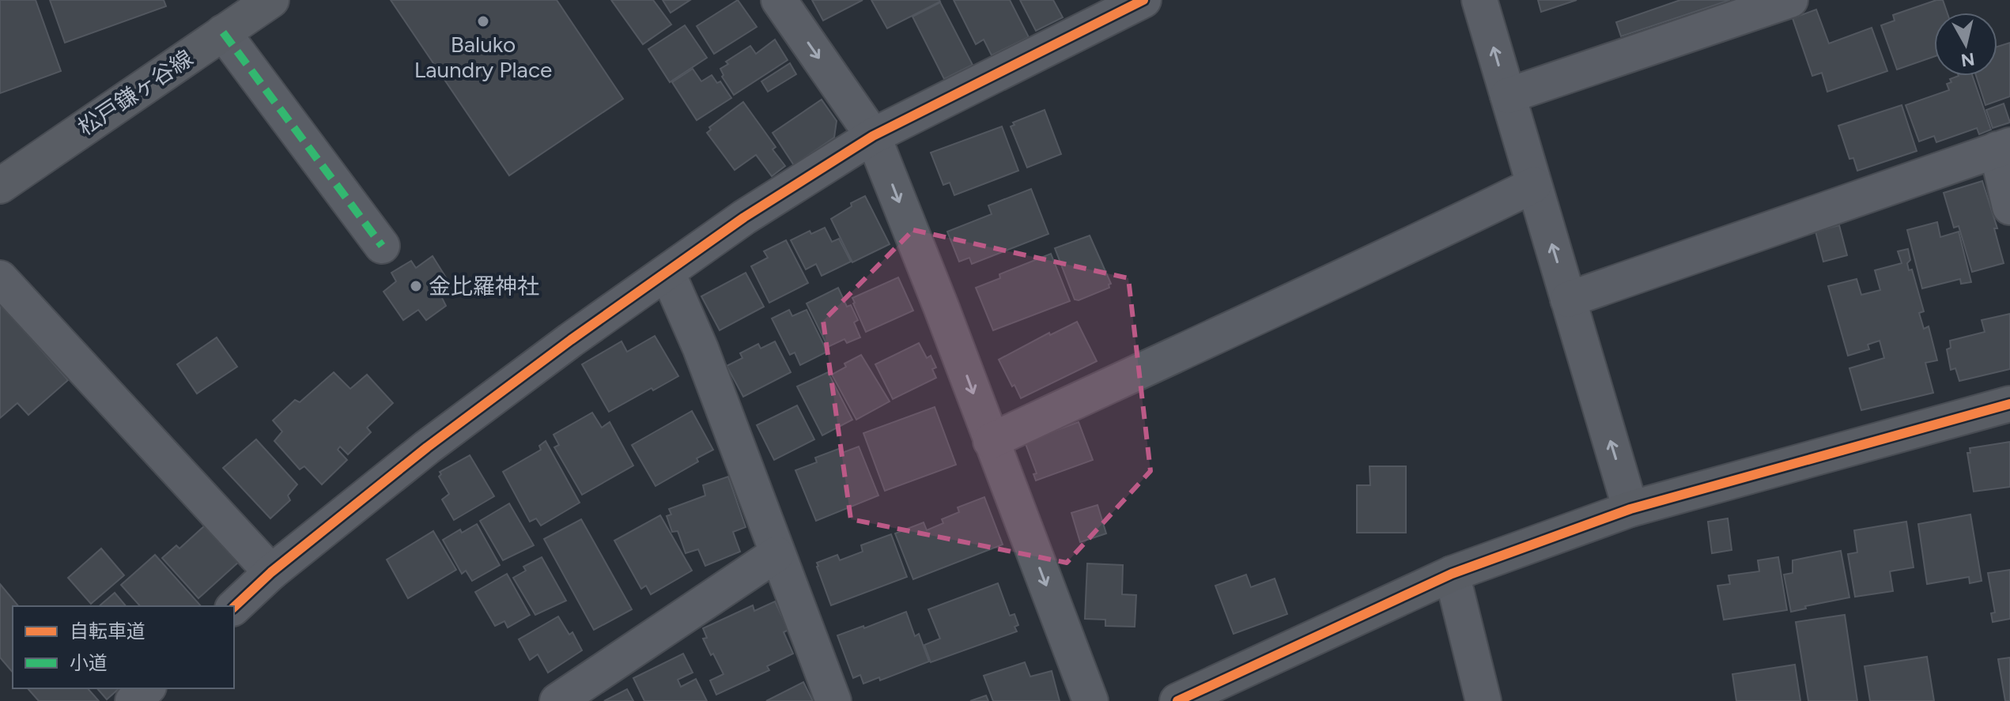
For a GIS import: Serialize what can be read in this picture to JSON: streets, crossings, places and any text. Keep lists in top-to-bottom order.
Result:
{
  "streets": {
    "street": ["松戸鎌ヶ谷線"]
  },
  "places": ["Baluko Laundry Place", "金比羅神社"],
  "legend": ["自転車道", "小道"],
  "north": "bottom"
}
